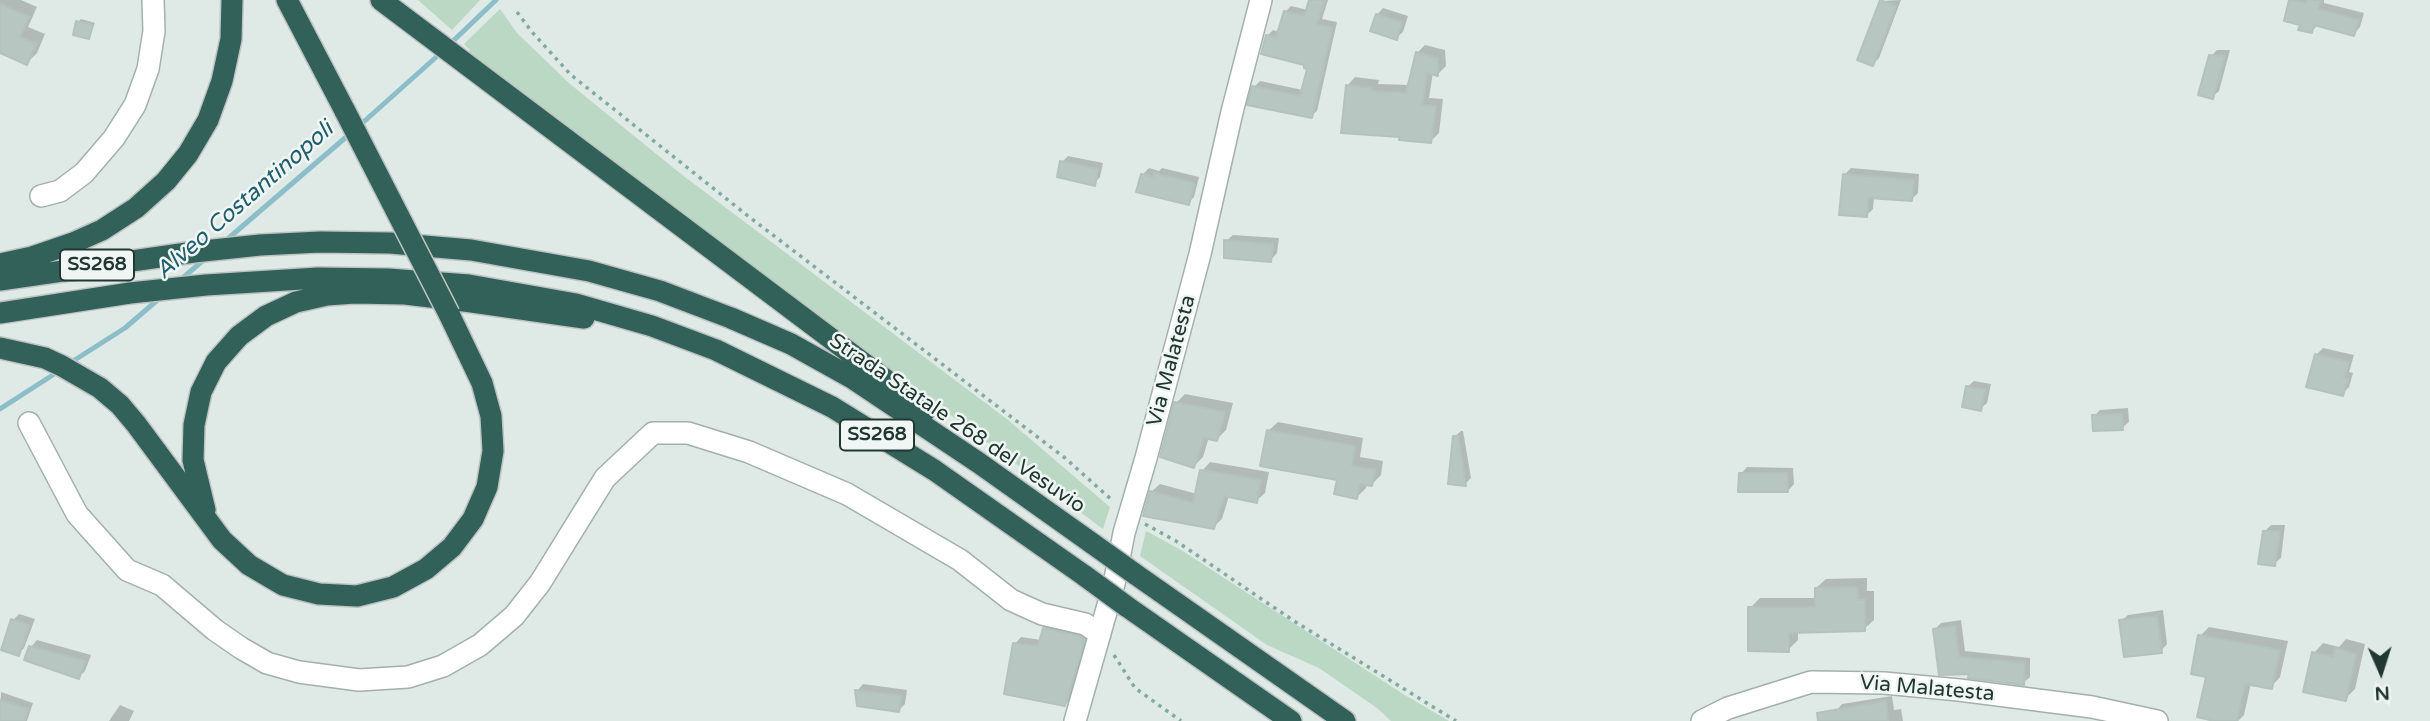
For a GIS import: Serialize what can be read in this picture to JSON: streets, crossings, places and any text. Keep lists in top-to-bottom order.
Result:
{
  "streets": {
    "highway": ["SS268", "Strada Statale 268 del Vesuvio"],
    "street": ["Via Malatesta"]
  },
  "water": ["Alveo Costantinopoli"],
  "north": "bottom"
}
